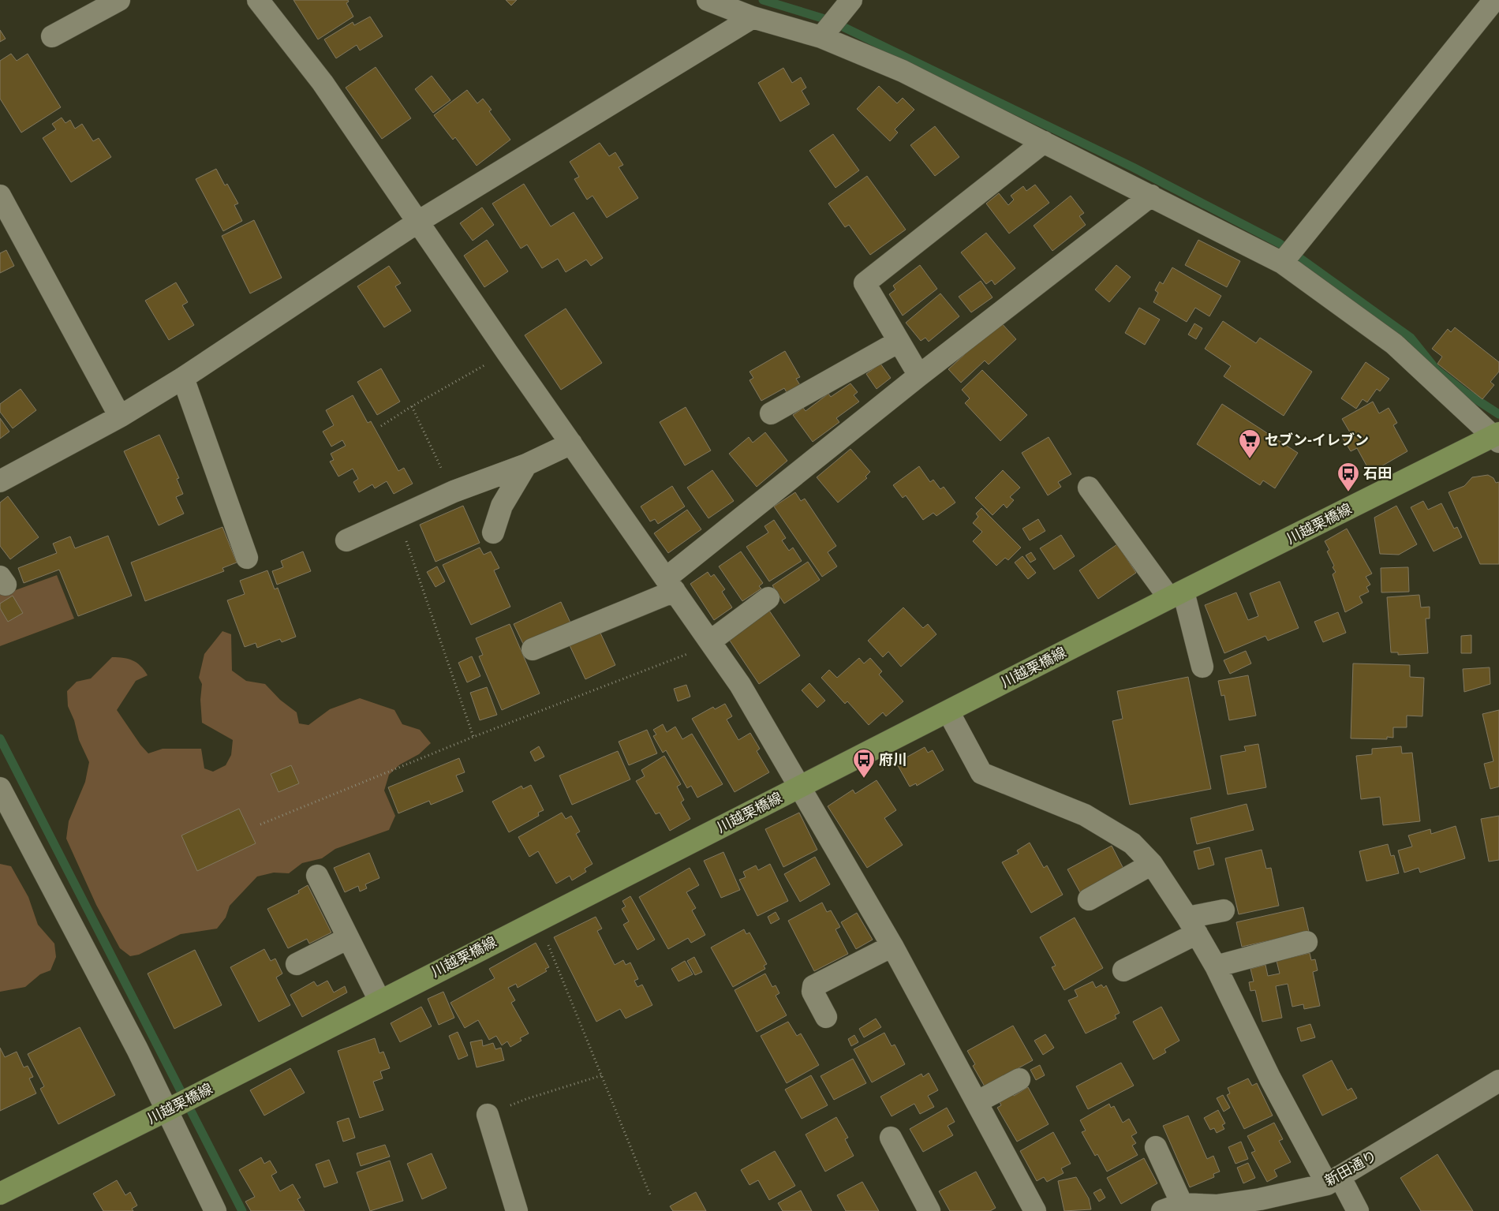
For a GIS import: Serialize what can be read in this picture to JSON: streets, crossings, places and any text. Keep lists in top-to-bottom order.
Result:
{
  "streets": {
    "main road": ["川越栗橋線"],
    "street": ["新田通り"]
  },
  "places": {
    "supermarket": ["セブン-イレブン"],
    "bus stop": ["石田", "府川"]
  }
}
